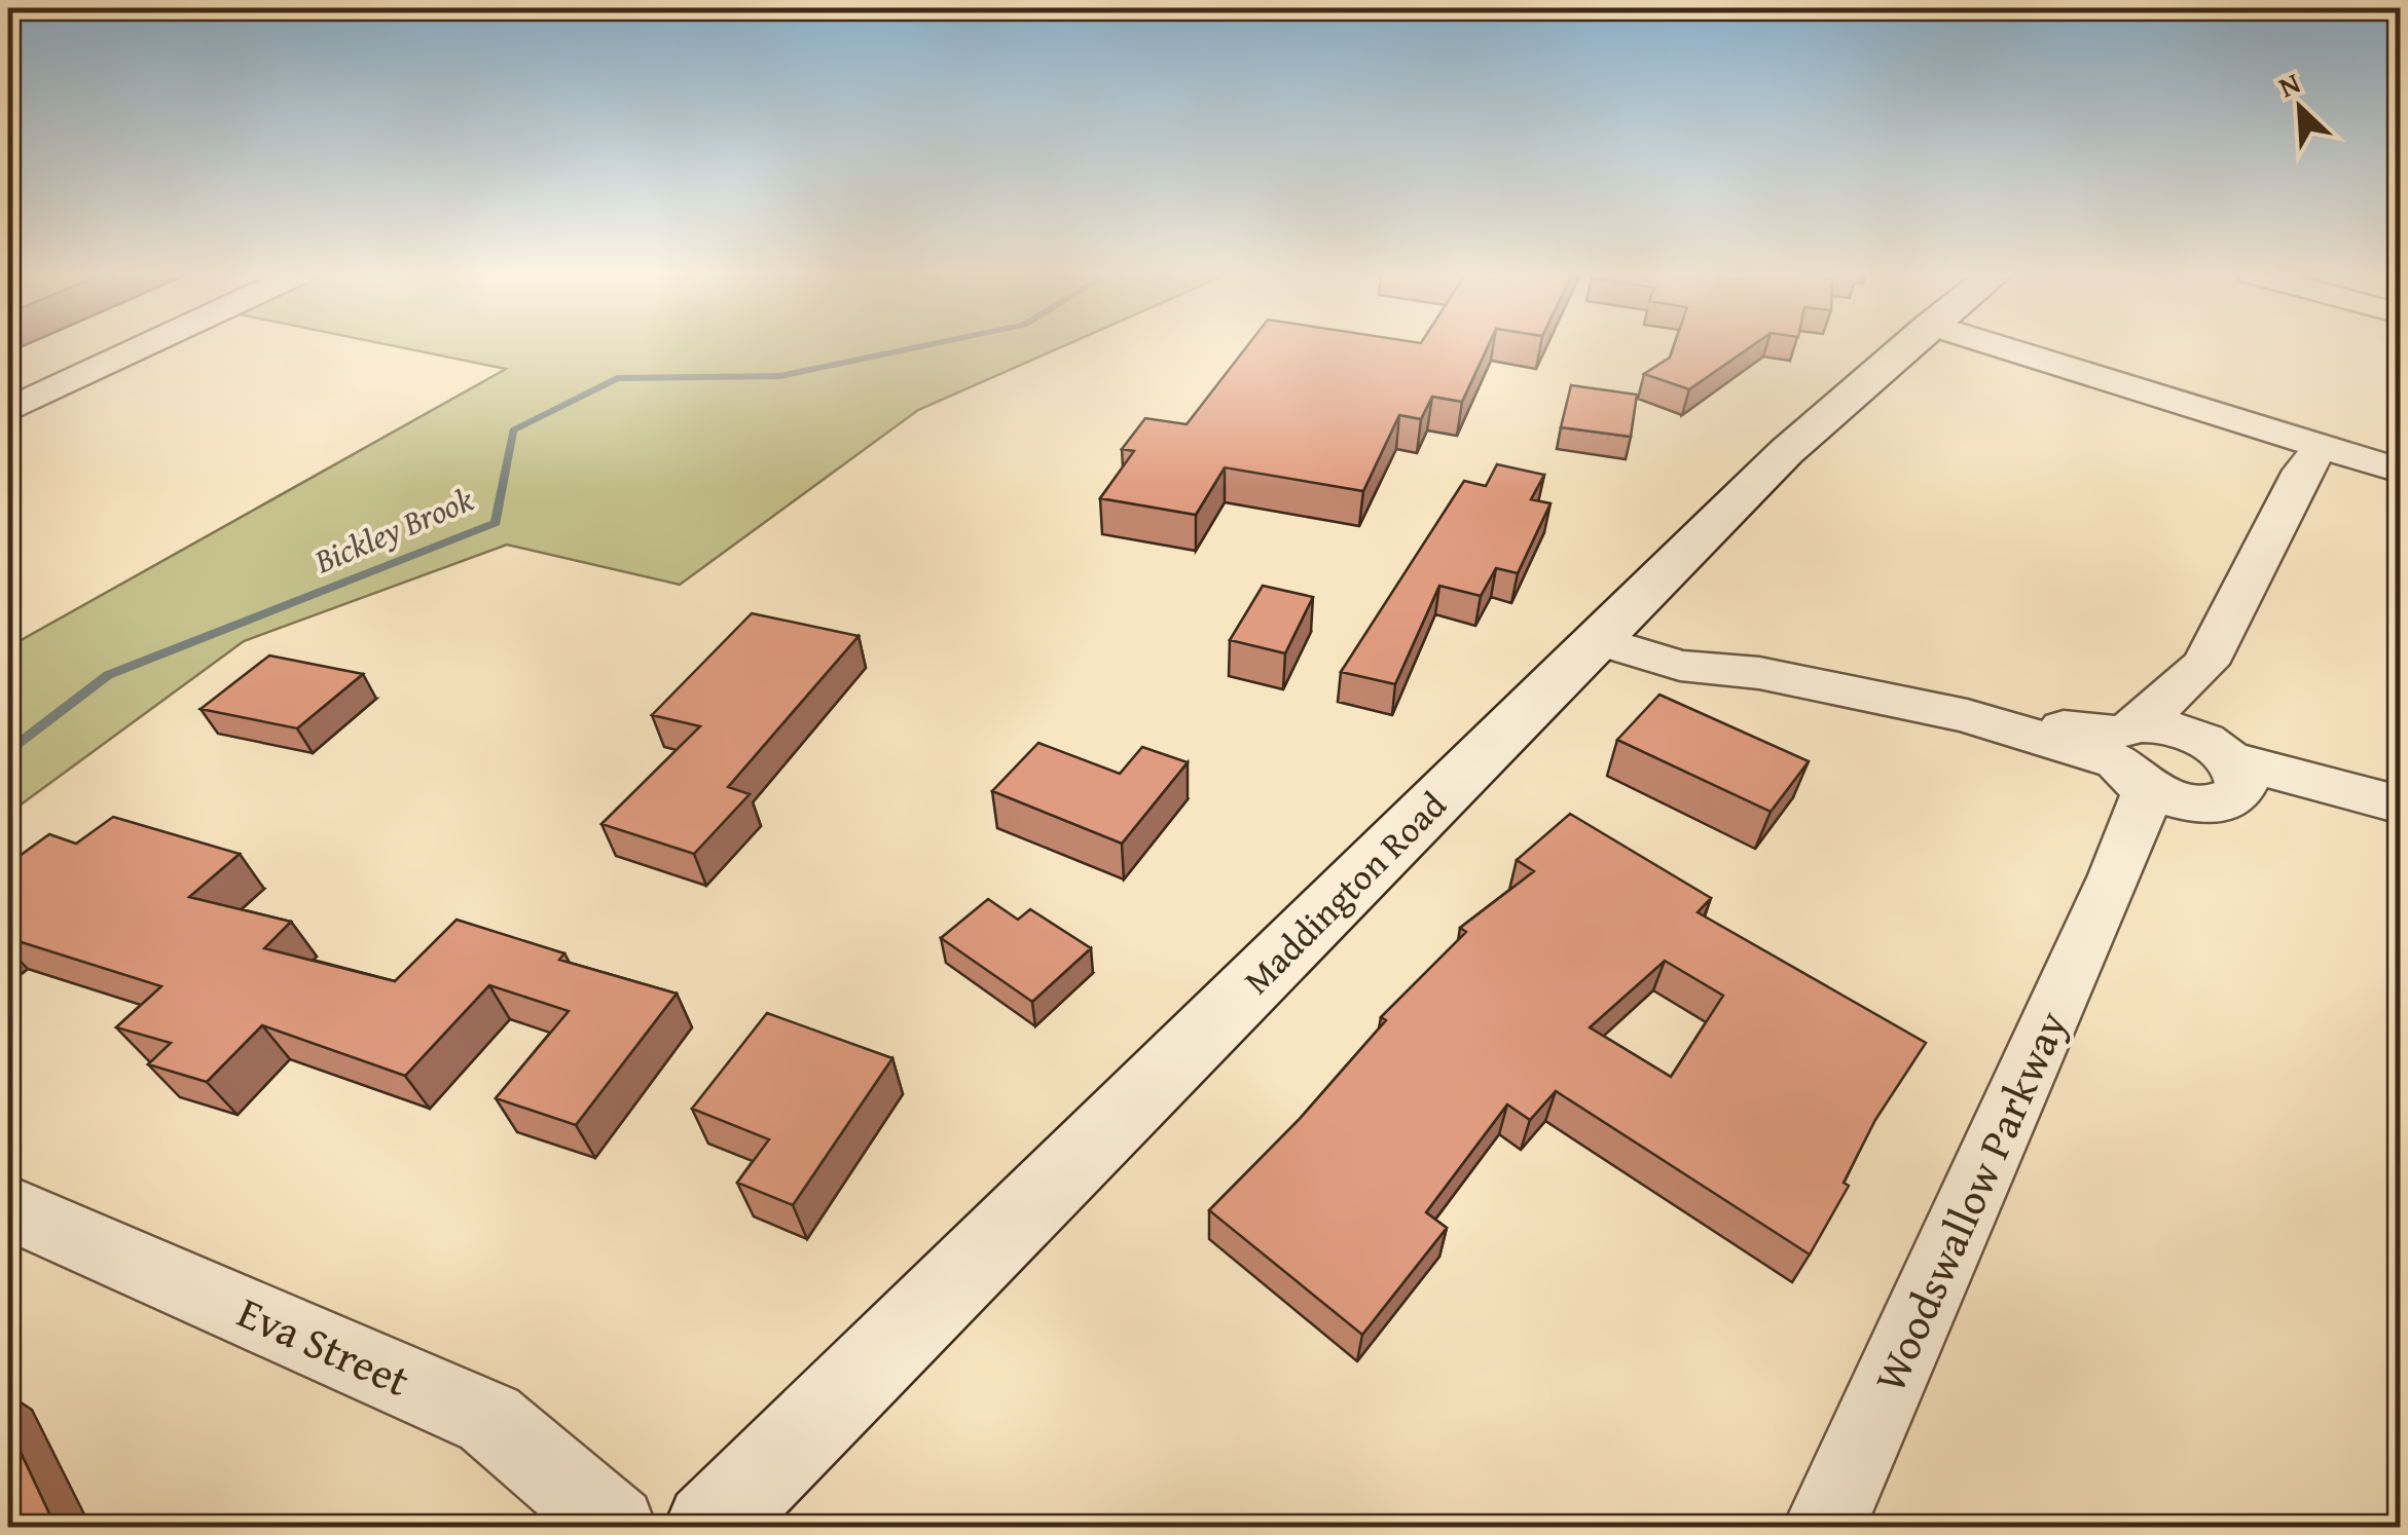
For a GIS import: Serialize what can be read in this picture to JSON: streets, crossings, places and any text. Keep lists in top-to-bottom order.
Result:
{
  "streets": {
    "main road": ["Maddington Road"],
    "street": ["Woodswallow Parkway", "Eva Street"]
  },
  "water": ["Bickley Brook"],
  "north": "top left"
}
